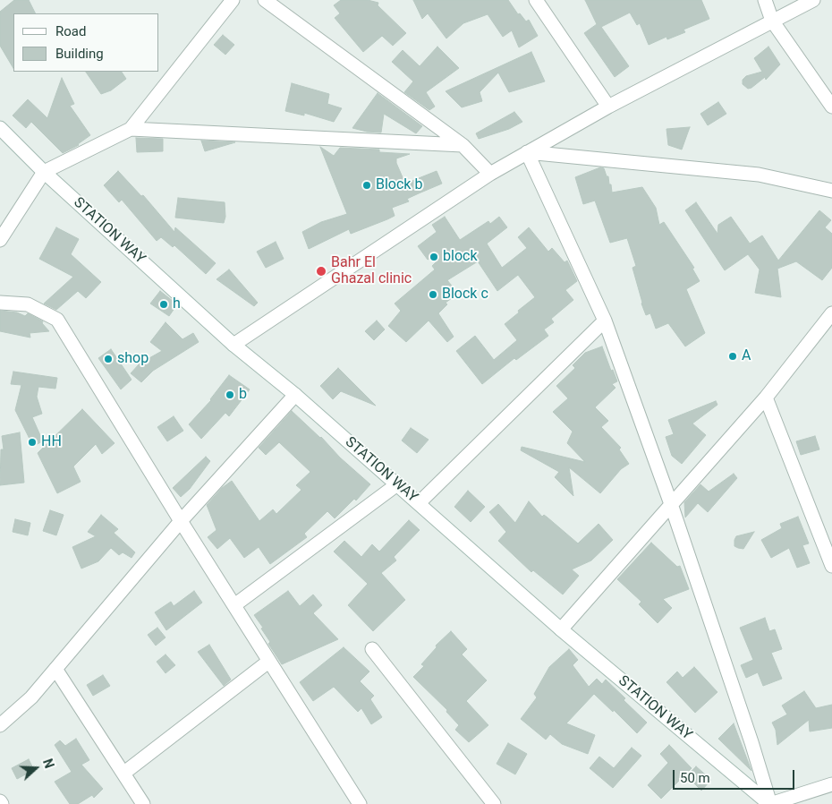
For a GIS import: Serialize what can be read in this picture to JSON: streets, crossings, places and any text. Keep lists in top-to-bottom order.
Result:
{
  "streets": {
    "street": ["STATION WAY"]
  },
  "places": [
    "Block b",
    "block",
    "Bahr El Ghazal clinic",
    "Block c",
    "h",
    "A",
    "shop",
    "b",
    "HH"
  ],
  "legend": ["Road", "Building"],
  "scale_bar": "50 m",
  "north": "right"
}
